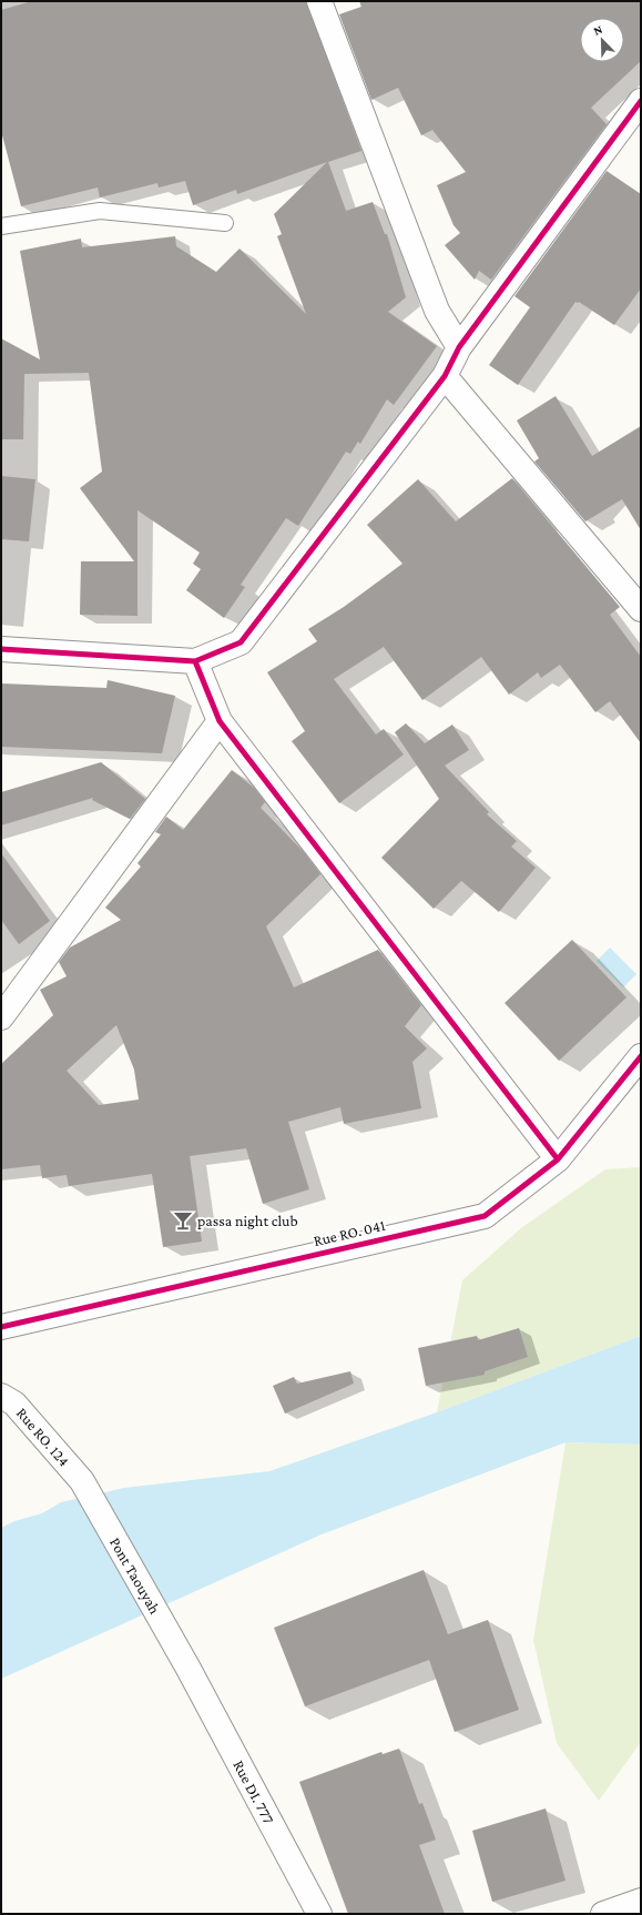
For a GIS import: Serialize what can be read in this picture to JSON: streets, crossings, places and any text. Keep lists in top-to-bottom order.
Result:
{
  "streets": {
    "street": [
      "Rue RO. 041",
      "Rue RO. 124",
      "Pont Taouyah",
      "Rue DI. 777"
    ]
  },
  "crossings": [
    ["Rue RO. 124", "Pont Taouyah"],
    ["Pont Taouyah", "Rue DI. 777"]
  ],
  "places": {
    "bar": ["passa night club"]
  },
  "north": "top left"
}
